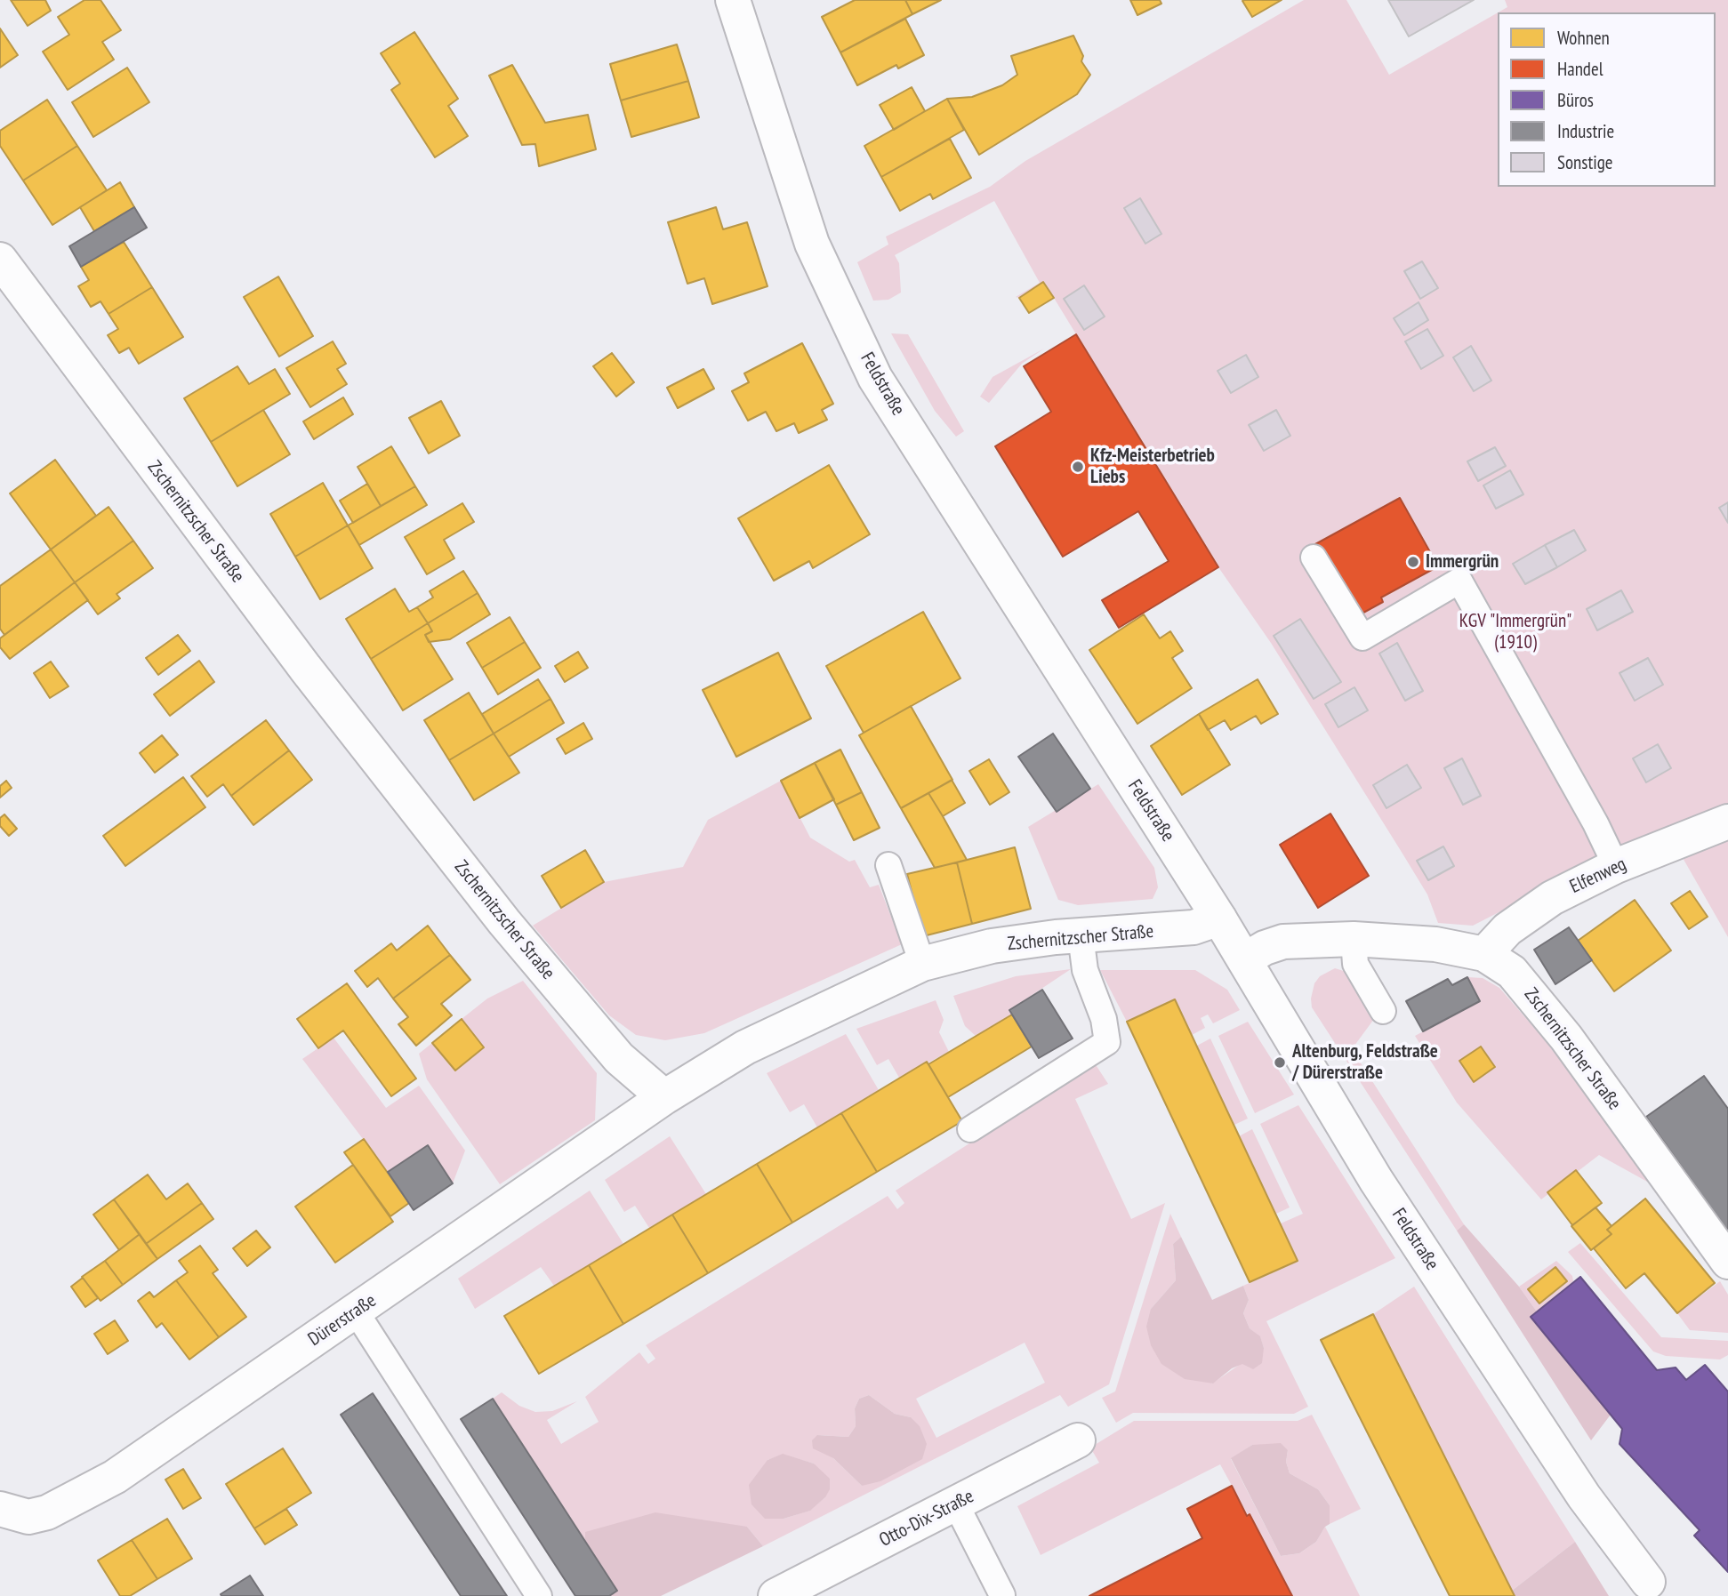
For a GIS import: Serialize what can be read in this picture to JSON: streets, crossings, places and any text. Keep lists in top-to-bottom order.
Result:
{
  "streets": {
    "street": [
      "Feldstraße",
      "Zschernitzscher Straße",
      "Elfenweg",
      "Dürerstraße",
      "Otto-Dix-Straße"
    ]
  },
  "crossings": [
    ["Feldstraße", "Zschernitzscher Straße"],
    ["Zschernitzscher Straße", "Elfenweg"],
    ["Zschernitzscher Straße", "Dürerstraße"]
  ],
  "parks": ["KGV \"Immergrün\" (1910)"],
  "places": ["Kfz-Meisterbetrieb Liebs", "Immergrün", "Altenburg, Feldstraße / Dürerstraße"],
  "legend": [
    "Wohnen",
    "Handel",
    "Büros",
    "Industrie",
    "Sonstige"
  ]
}
